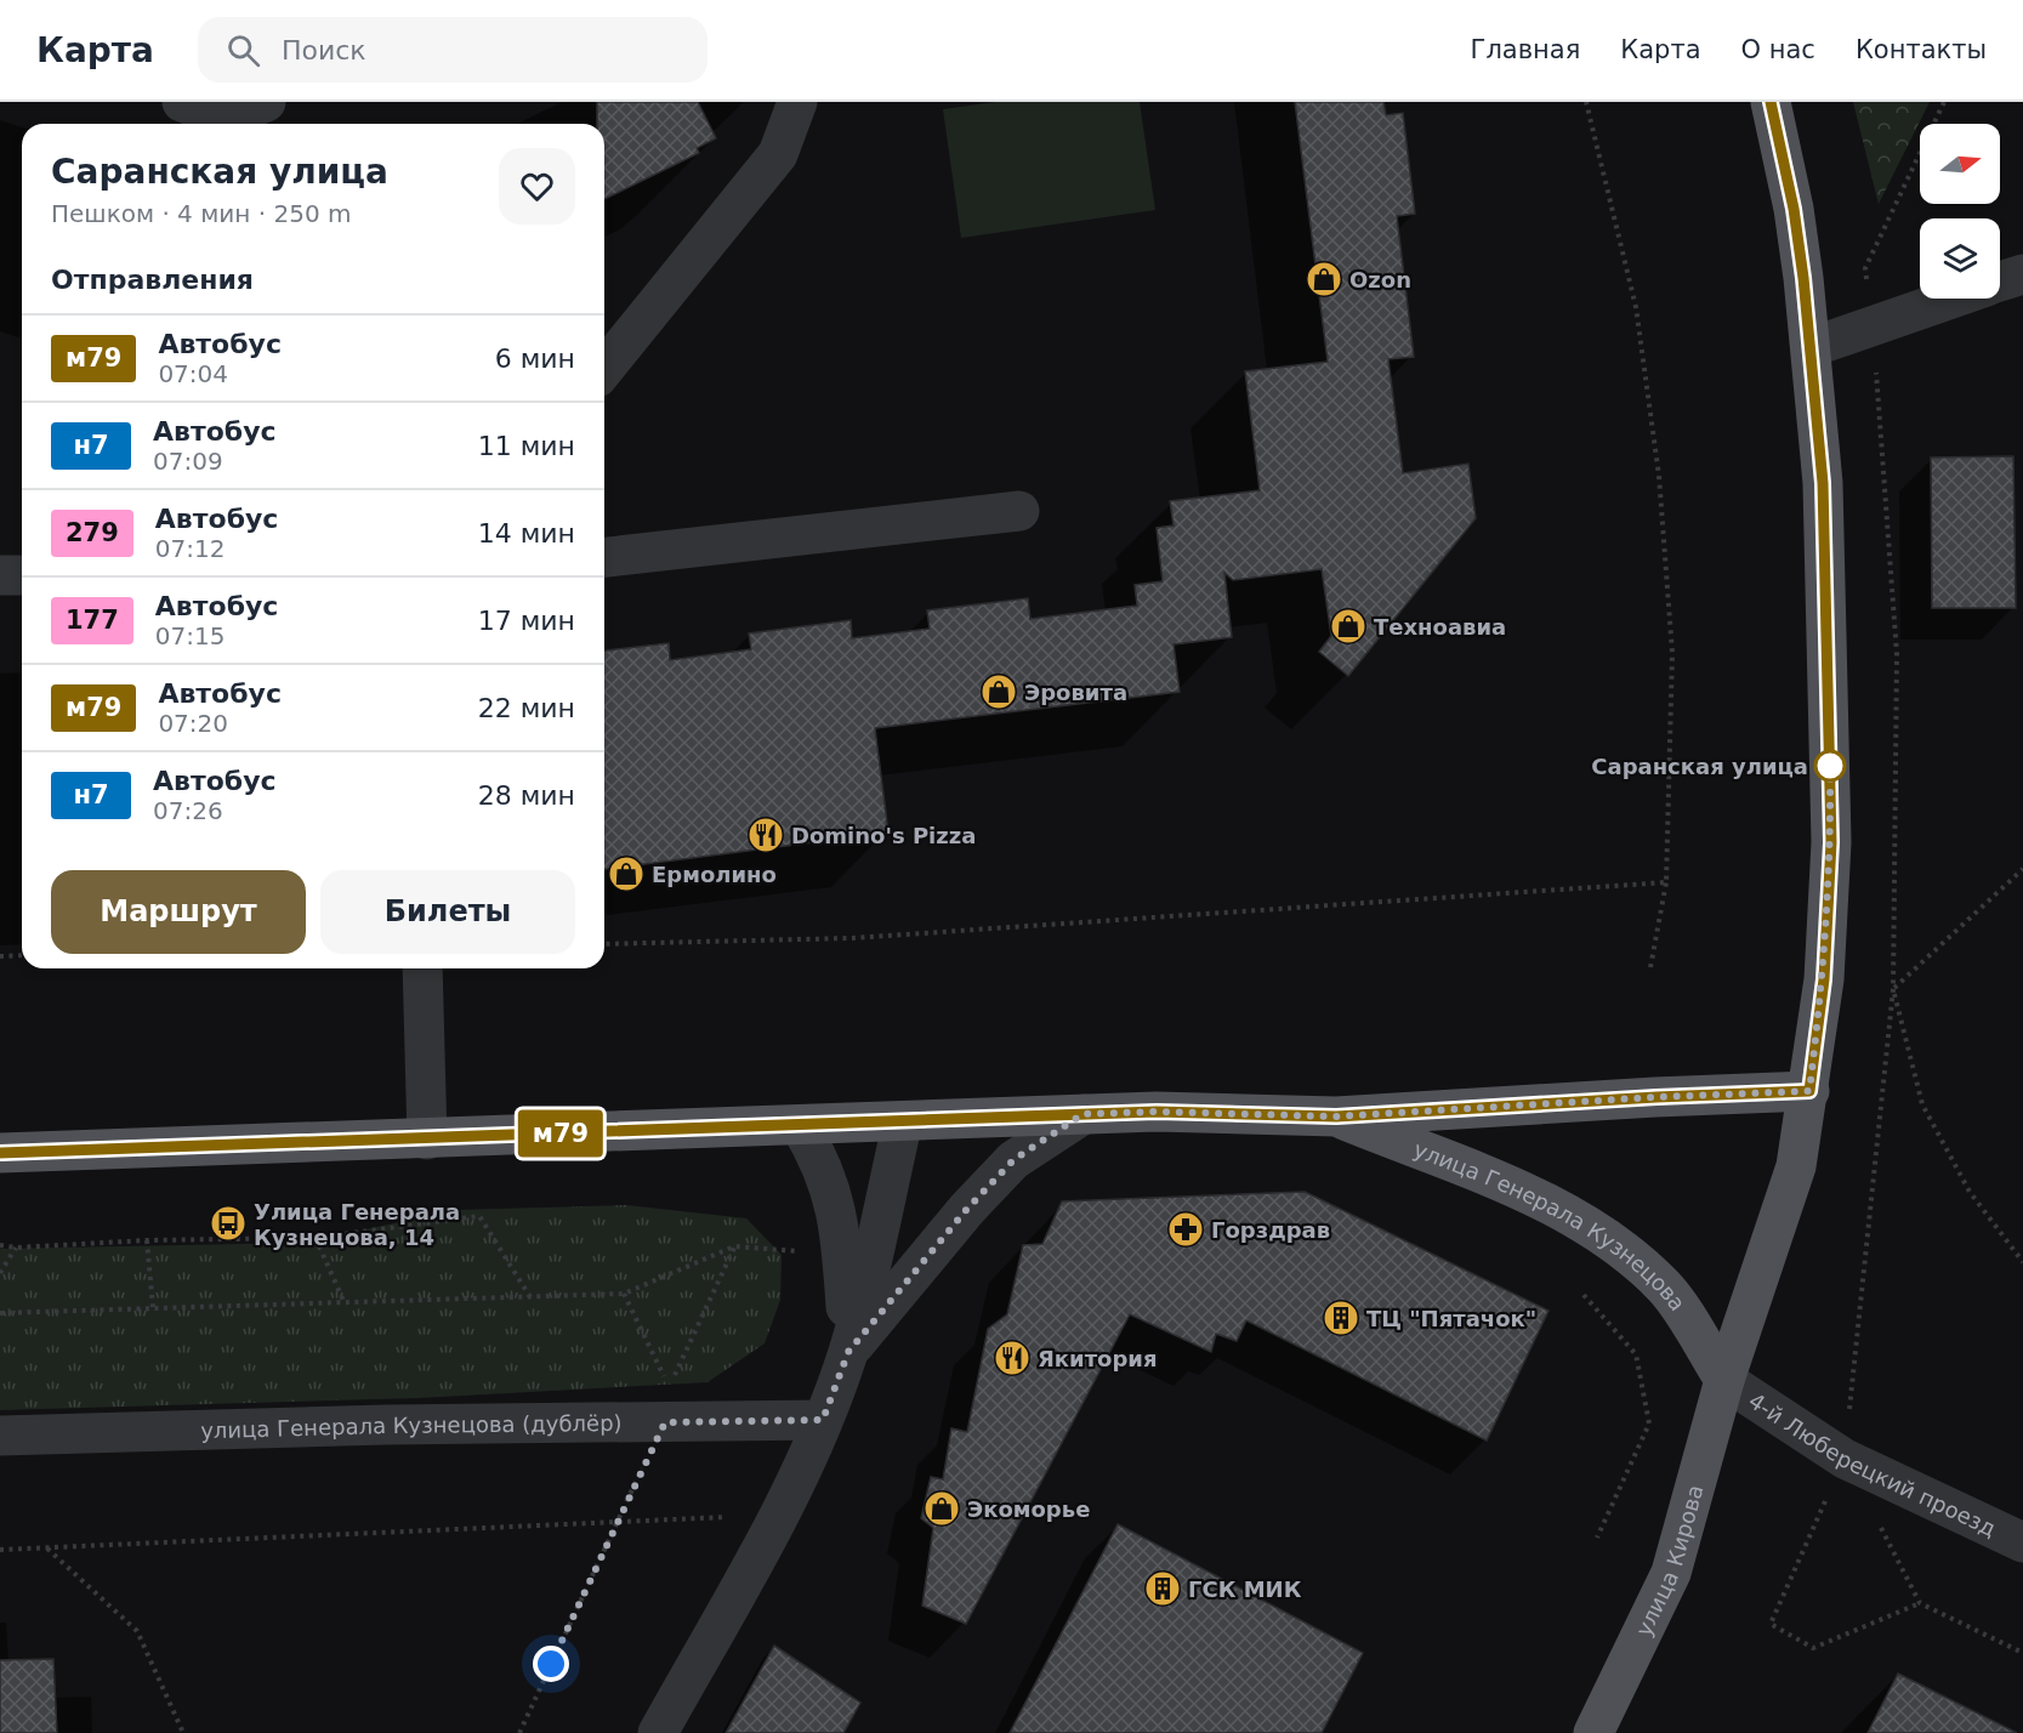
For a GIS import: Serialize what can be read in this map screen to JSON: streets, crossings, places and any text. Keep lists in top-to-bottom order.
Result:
{
  "streets": {
    "main road": ["улица Генерала Кузнецова", "улица Кирова"],
    "street": ["улица Генерала Кузнецова (дублёр)", "4-й Люберецкий проезд"]
  },
  "crossings": [
    ["улица Генерала Кузнецова", "4-й Люберецкий проезд"],
    ["улица Генерала Кузнецова", "улица Кирова"],
    ["4-й Люберецкий проезд", "улица Кирова"]
  ],
  "places": {
    "shop": [
      "Ozon",
      "Техноавиа",
      "Эровита",
      "Ермолино",
      "Экоморье"
    ],
    "other": ["Саранская улица"],
    "restaurant": ["Domino's Pizza", "Якитория"],
    "bus stop": ["Улица Генерала Кузнецова, 14"],
    "pharmacy": ["Горздрав"],
    "building": ["ТЦ \"Пятачок\"", "ГСК МИК"]
  },
  "lines": ["bus line м79"],
  "north": "right",
  "page": {
    "header": "Карта",
    "search": "Поиск",
    "nav": [
      "Главная",
      "Карта",
      "О нас",
      "Контакты"
    ],
    "on_map": "м79",
    "heading": [
      ["Саранская улица", "Пешком · 4 мин · 250 m"],
      "Отправления"
    ],
    "list": [
      {
        "mark": "м79",
        "name": "Автобус",
        "note": "07:04",
        "value": "6 мин"
      },
      {
        "mark": "н7",
        "name": "Автобус",
        "note": "07:09",
        "value": "11 мин"
      },
      {
        "mark": "279",
        "name": "Автобус",
        "note": "07:12",
        "value": "14 мин"
      },
      {
        "mark": "177",
        "name": "Автобус",
        "note": "07:15",
        "value": "17 мин"
      },
      {
        "mark": "м79",
        "name": "Автобус",
        "note": "07:20",
        "value": "22 мин"
      },
      {
        "mark": "н7",
        "name": "Автобус",
        "note": "07:26",
        "value": "28 мин"
      }
    ],
    "buttons": ["Маршрут", "Билеты"]
  }
}
